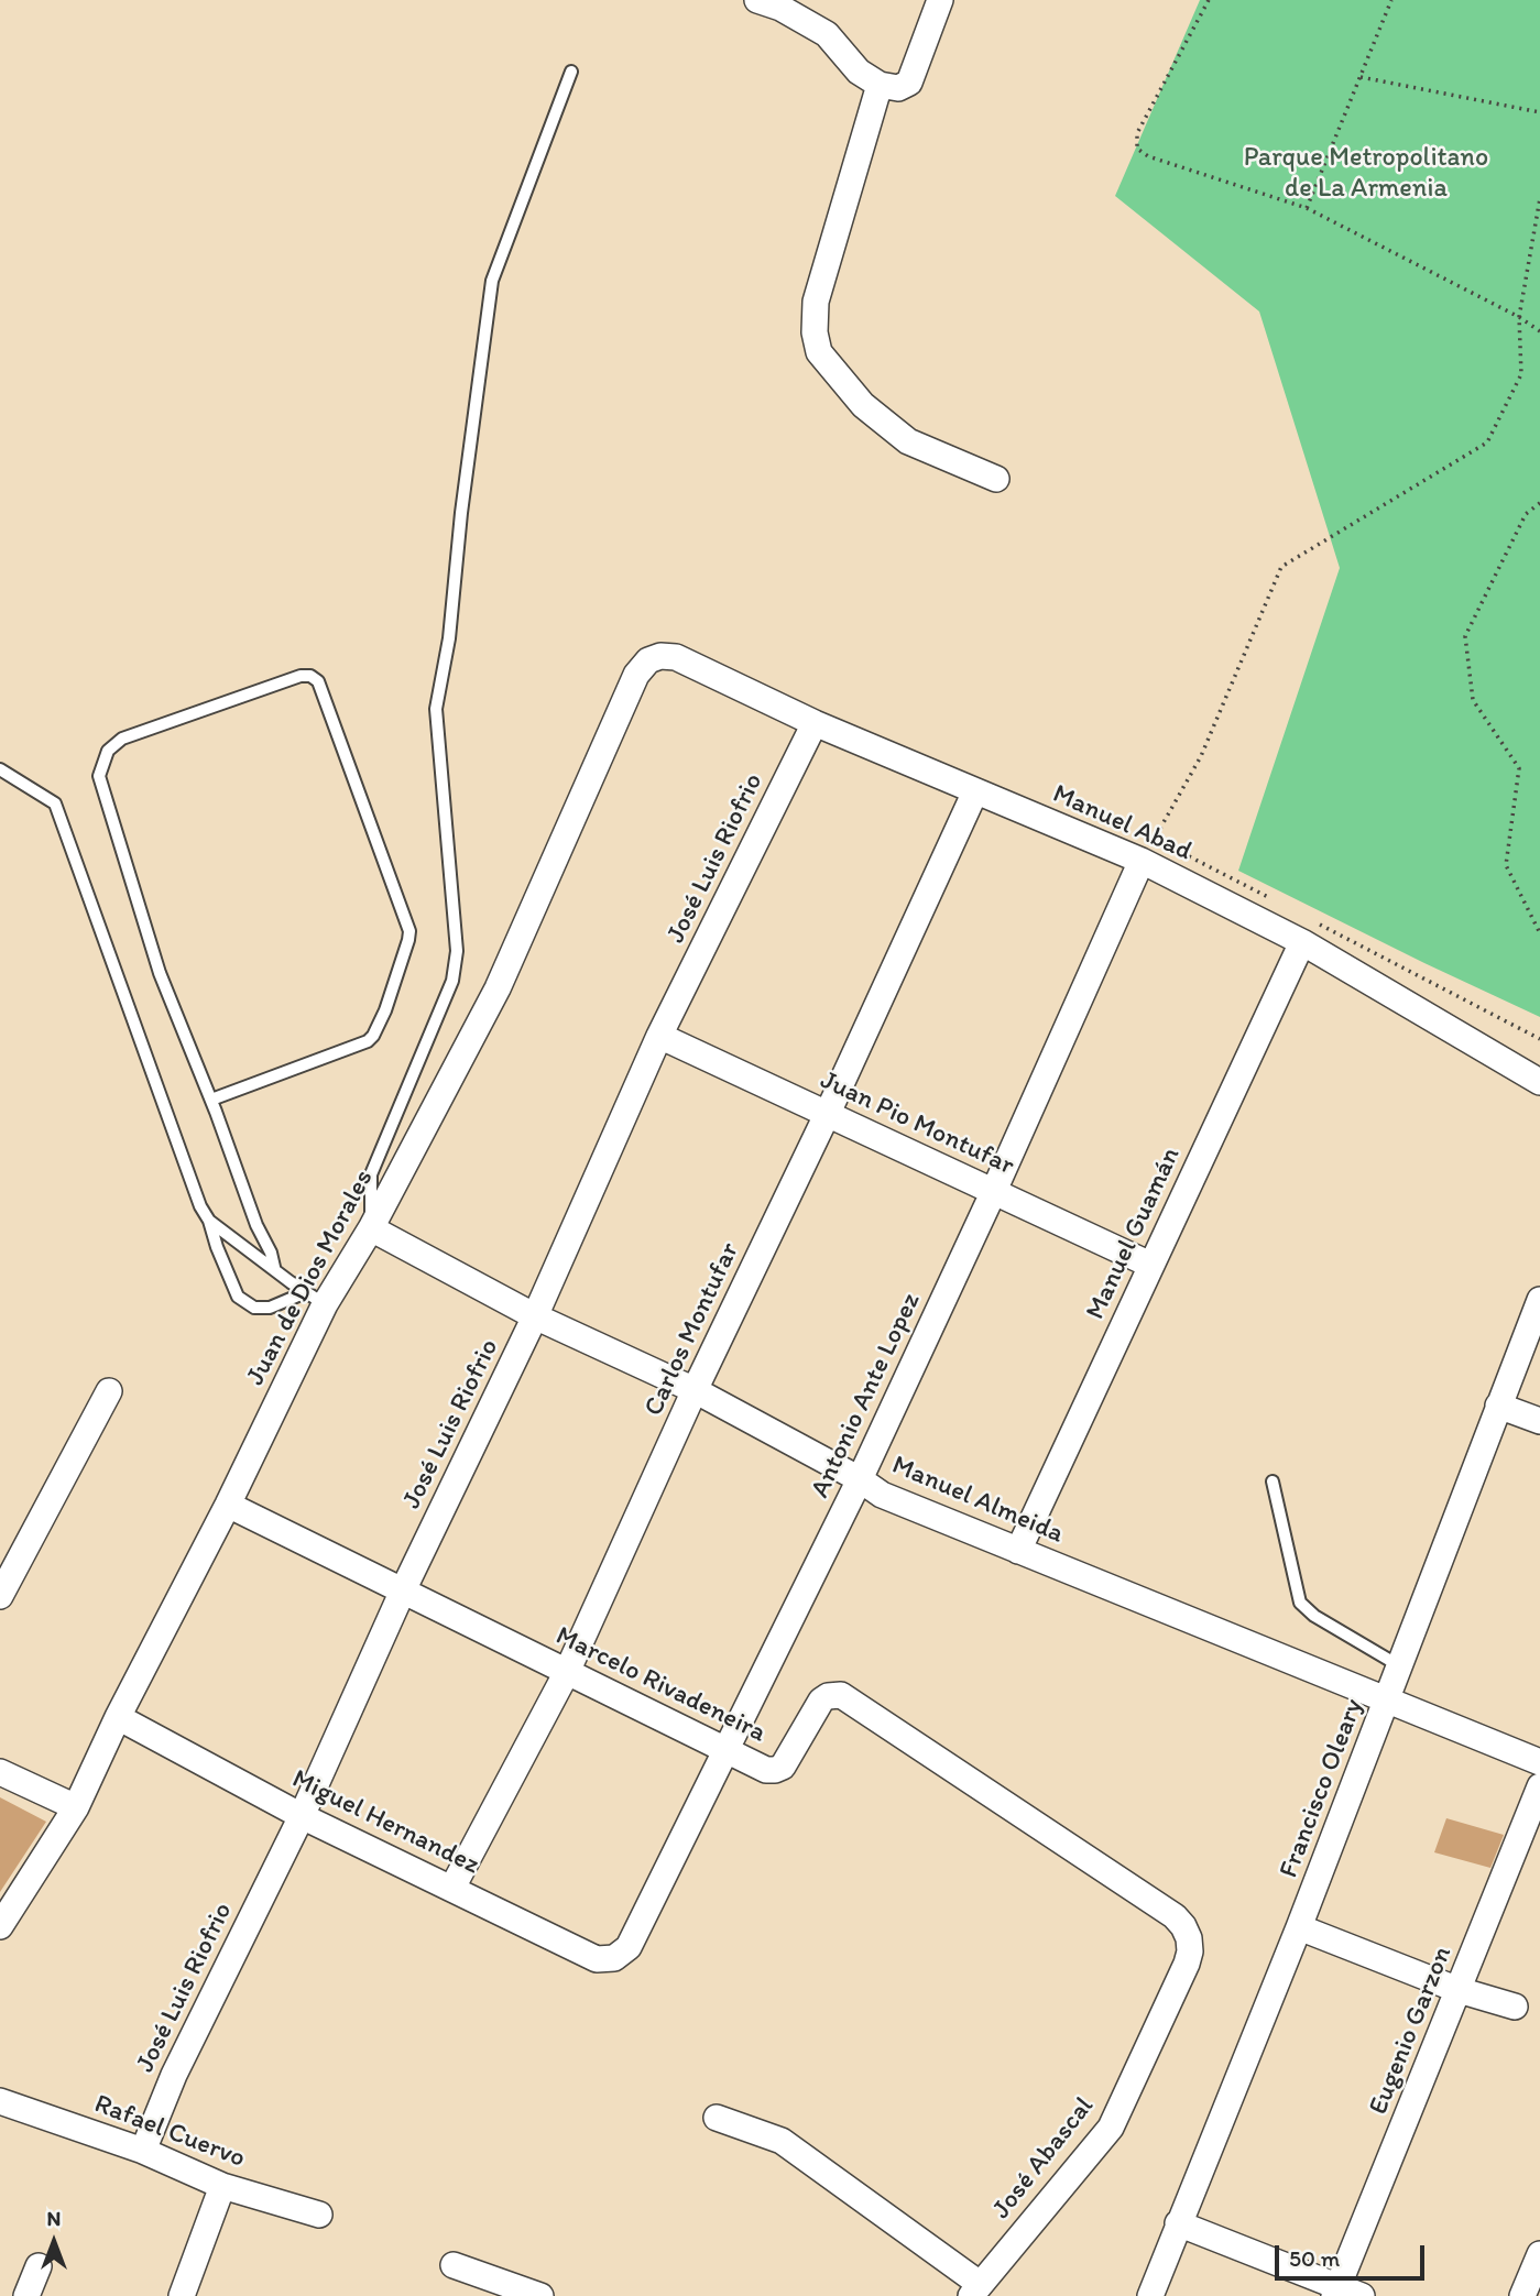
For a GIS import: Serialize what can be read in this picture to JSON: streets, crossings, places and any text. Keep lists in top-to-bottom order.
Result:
{
  "streets": {
    "street": [
      "Manuel Abad",
      "José Luis Riofrio",
      "Juan Pio Montufar",
      "Manuel Guamán",
      "Juan de Dios Morales",
      "Carlos Montufar",
      "Antonio Ante Lopez",
      "Manuel Almeida",
      "Marcelo Rivadeneira",
      "Francisco Oleary",
      "Miguel Hernandez",
      "Eugenio Garzon",
      "Rafael Cuervo",
      "José Abascal"
    ]
  },
  "crossings": [
    ["Manuel Abad", "José Luis Riofrio"],
    ["Manuel Abad", "Manuel Guamán"],
    ["Manuel Abad", "Juan de Dios Morales"],
    ["Manuel Abad", "Carlos Montufar"],
    ["Manuel Abad", "Antonio Ante Lopez"],
    ["José Luis Riofrio", "Juan Pio Montufar"],
    ["José Luis Riofrio", "Manuel Almeida"],
    ["José Luis Riofrio", "Marcelo Rivadeneira"],
    ["José Luis Riofrio", "Miguel Hernandez"],
    ["José Luis Riofrio", "Rafael Cuervo"],
    ["Juan Pio Montufar", "Manuel Guamán"],
    ["Juan Pio Montufar", "Carlos Montufar"],
    ["Juan Pio Montufar", "Antonio Ante Lopez"],
    ["Manuel Guamán", "Manuel Almeida"],
    ["Juan de Dios Morales", "Manuel Almeida"],
    ["Juan de Dios Morales", "Marcelo Rivadeneira"],
    ["Juan de Dios Morales", "Miguel Hernandez"],
    ["Carlos Montufar", "Manuel Almeida"],
    ["Carlos Montufar", "Marcelo Rivadeneira"],
    ["Carlos Montufar", "Miguel Hernandez"],
    ["Antonio Ante Lopez", "Manuel Almeida"],
    ["Antonio Ante Lopez", "Marcelo Rivadeneira"],
    ["Antonio Ante Lopez", "Miguel Hernandez"],
    ["Manuel Almeida", "Francisco Oleary"],
    ["Marcelo Rivadeneira", "José Abascal"]
  ],
  "parks": ["Parque Metropolitano de La Armenia"],
  "scale_bar": "50 m",
  "north": "top"
}
